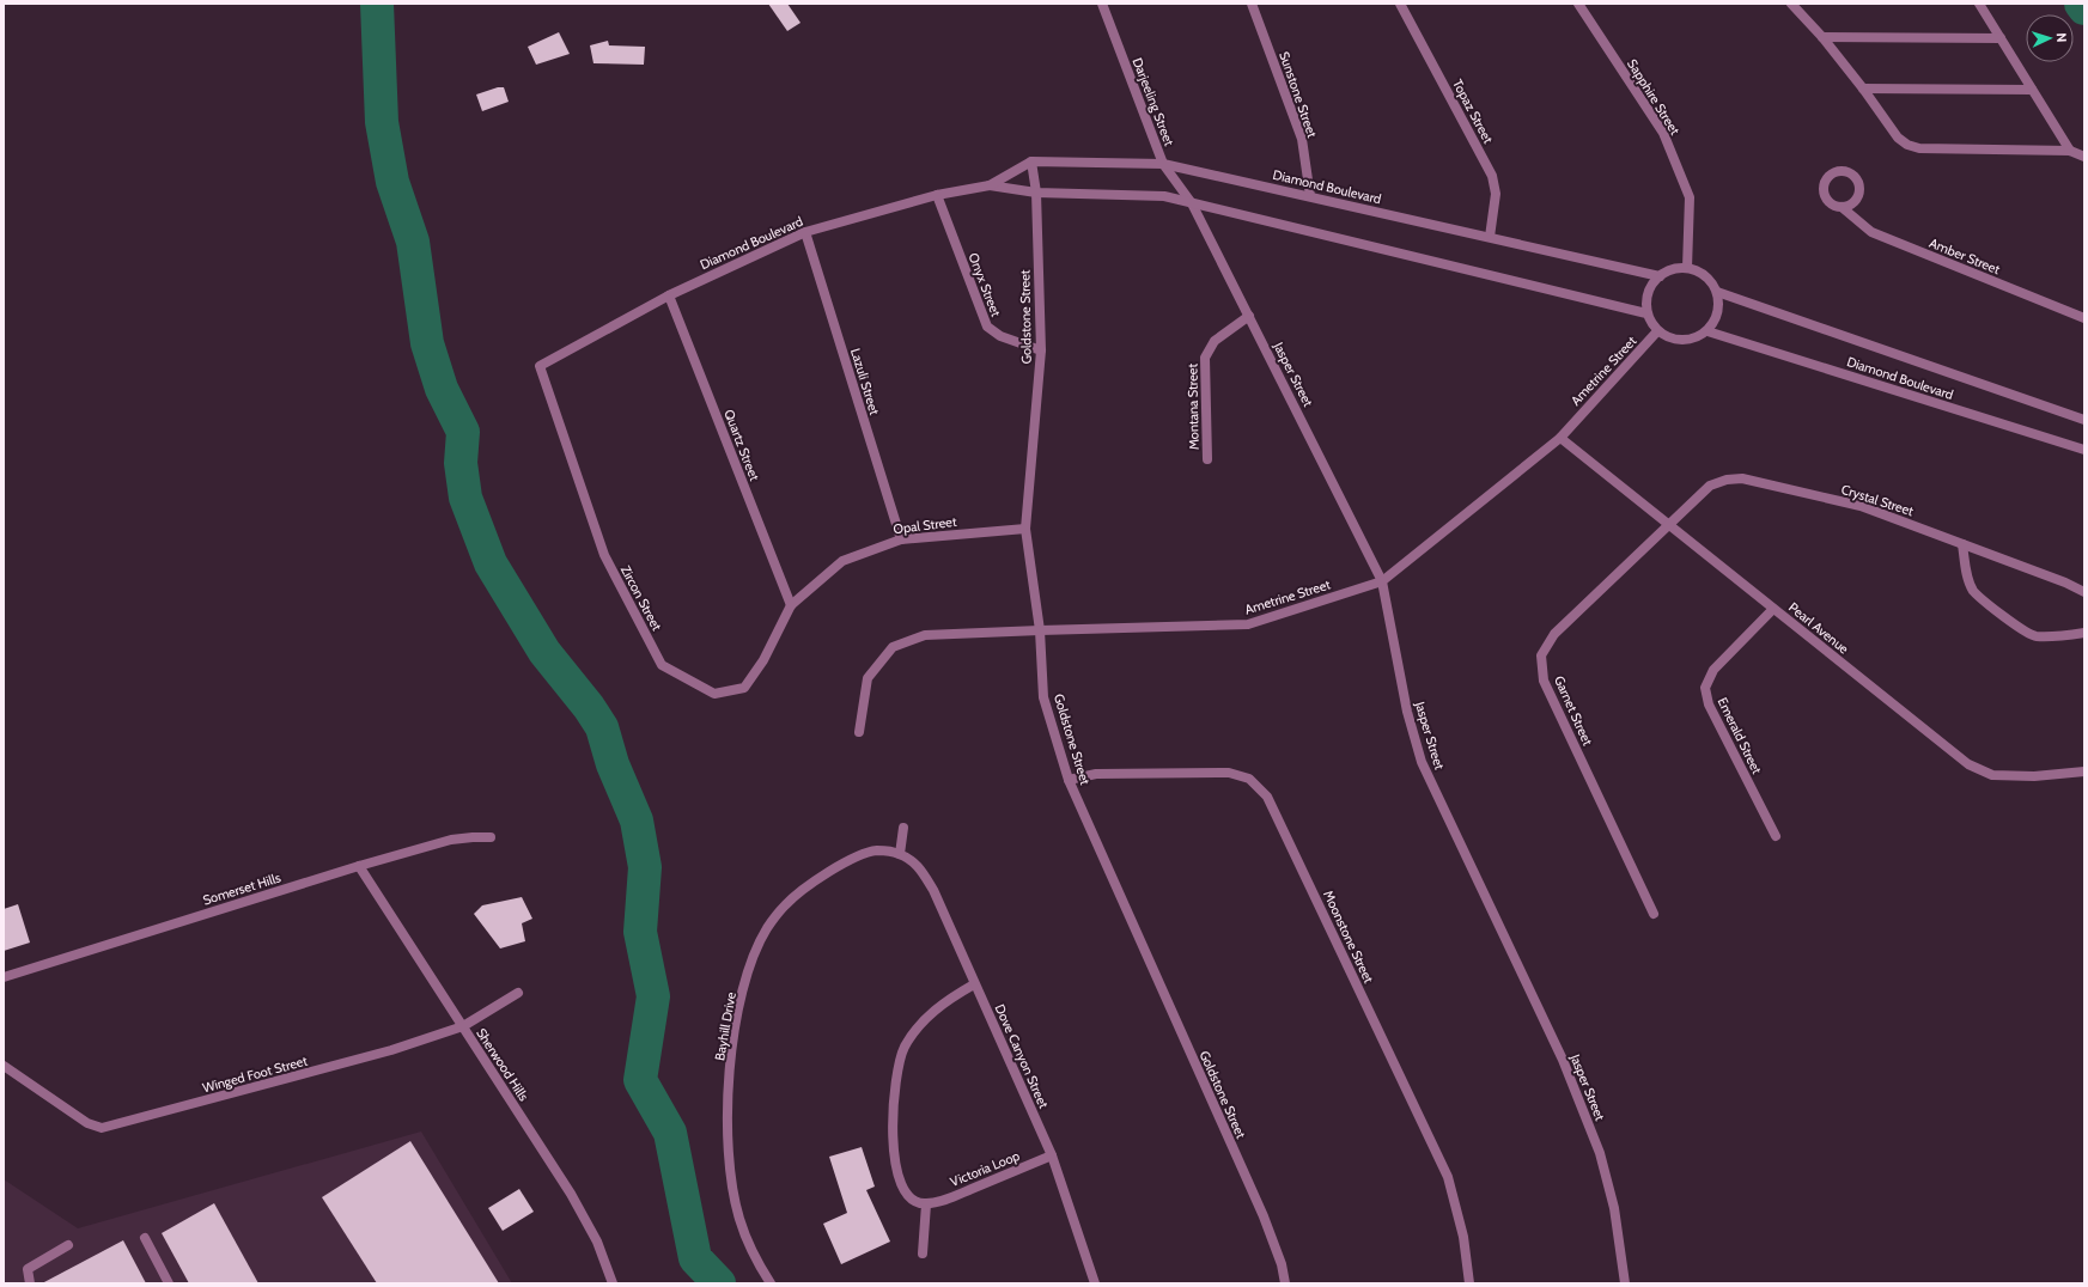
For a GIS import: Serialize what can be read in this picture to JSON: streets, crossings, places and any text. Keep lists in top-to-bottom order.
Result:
{
  "streets": {
    "street": [
      "Sunstone Street",
      "Sapphire Street",
      "Darjeeling Street",
      "Topaz Street",
      "Diamond Boulevard",
      "Amber Street",
      "Onyx Street",
      "Goldstone Street",
      "Ametrine Street",
      "Jasper Street",
      "Lazuli Street",
      "Montana Street",
      "Quartz Street",
      "Crystal Street",
      "Opal Street",
      "Zircon Street",
      "Pearl Avenue",
      "Garnet Street",
      "Emerald Street",
      "Somerset Hills",
      "Moonstone Street",
      "Bayhill Drive",
      "Dove Canyon Street",
      "Sherwood Hills",
      "Winged Foot Street",
      "Victoria Loop"
    ]
  },
  "crossings": [
    ["Sunstone Street", "Diamond Boulevard"],
    ["Sapphire Street", "Diamond Boulevard"],
    ["Sapphire Street", "Ametrine Street"],
    ["Darjeeling Street", "Diamond Boulevard"],
    ["Darjeeling Street", "Jasper Street"],
    ["Topaz Street", "Diamond Boulevard"],
    ["Diamond Boulevard", "Onyx Street"],
    ["Diamond Boulevard", "Goldstone Street"],
    ["Diamond Boulevard", "Ametrine Street"],
    ["Diamond Boulevard", "Jasper Street"],
    ["Diamond Boulevard", "Lazuli Street"],
    ["Diamond Boulevard", "Quartz Street"],
    ["Diamond Boulevard", "Zircon Street"],
    ["Onyx Street", "Goldstone Street"],
    ["Goldstone Street", "Ametrine Street"],
    ["Goldstone Street", "Opal Street"],
    ["Goldstone Street", "Moonstone Street"],
    ["Ametrine Street", "Jasper Street"],
    ["Ametrine Street", "Pearl Avenue"],
    ["Jasper Street", "Montana Street"],
    ["Lazuli Street", "Opal Street"],
    ["Quartz Street", "Opal Street"],
    ["Quartz Street", "Zircon Street"],
    ["Crystal Street", "Pearl Avenue"],
    ["Crystal Street", "Garnet Street"],
    ["Opal Street", "Zircon Street"],
    ["Pearl Avenue", "Garnet Street"],
    ["Pearl Avenue", "Emerald Street"],
    ["Somerset Hills", "Sherwood Hills"],
    ["Bayhill Drive", "Dove Canyon Street"],
    ["Dove Canyon Street", "Victoria Loop"],
    ["Sherwood Hills", "Winged Foot Street"]
  ],
  "north": "right"
}
